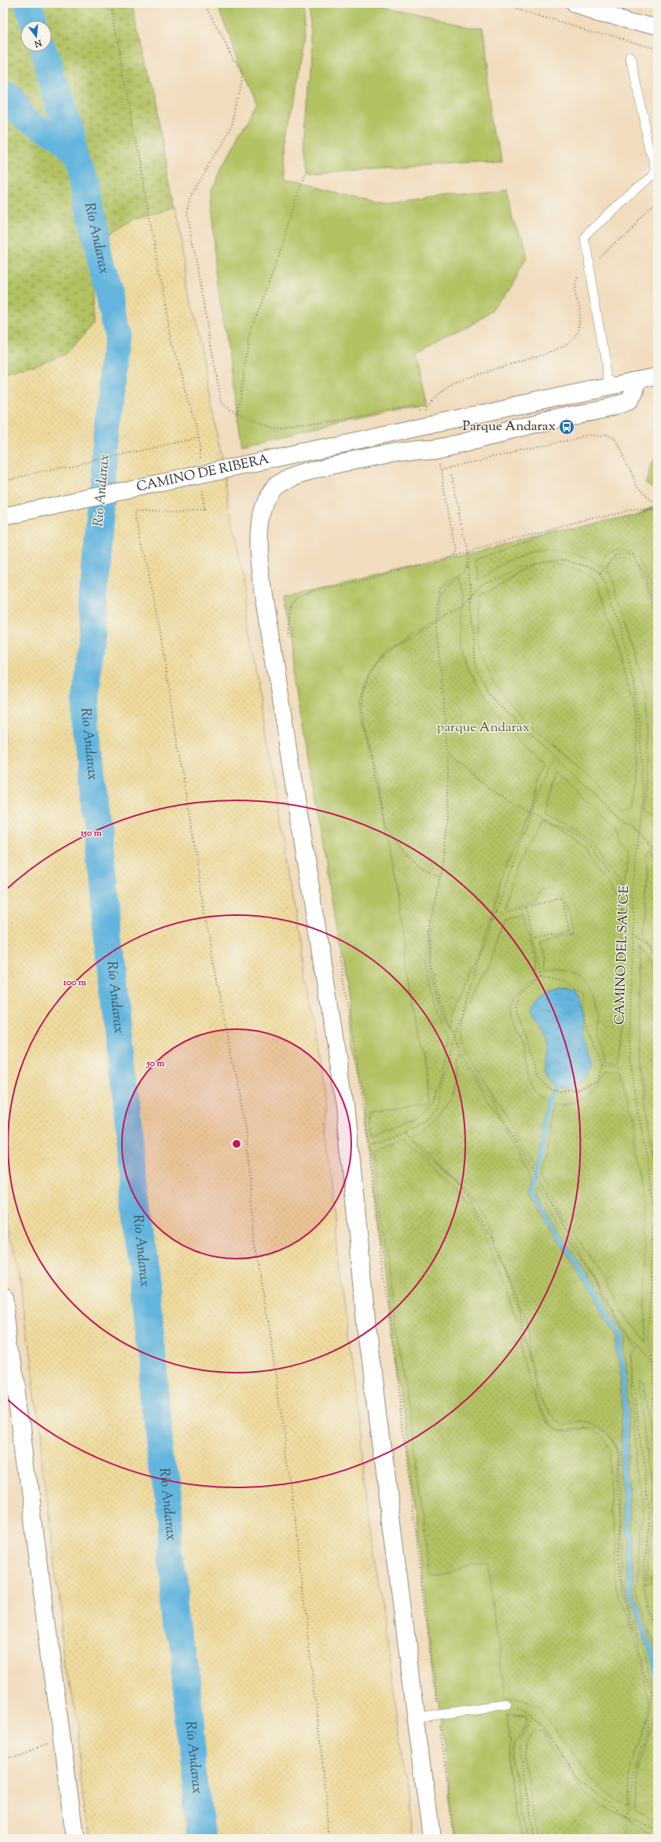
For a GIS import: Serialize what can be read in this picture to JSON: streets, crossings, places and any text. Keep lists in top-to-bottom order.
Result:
{
  "streets": {
    "street": ["CAMINO DE RIBERA"],
    "path": ["CAMINO DEL SAUCE"]
  },
  "water": ["Río Andarax"],
  "parks": ["parque Andarax"],
  "places": {
    "bus stop": ["Parque Andarax"]
  },
  "north": "bottom",
  "rings": ["150 m", "100 m", "50 m"]
}
